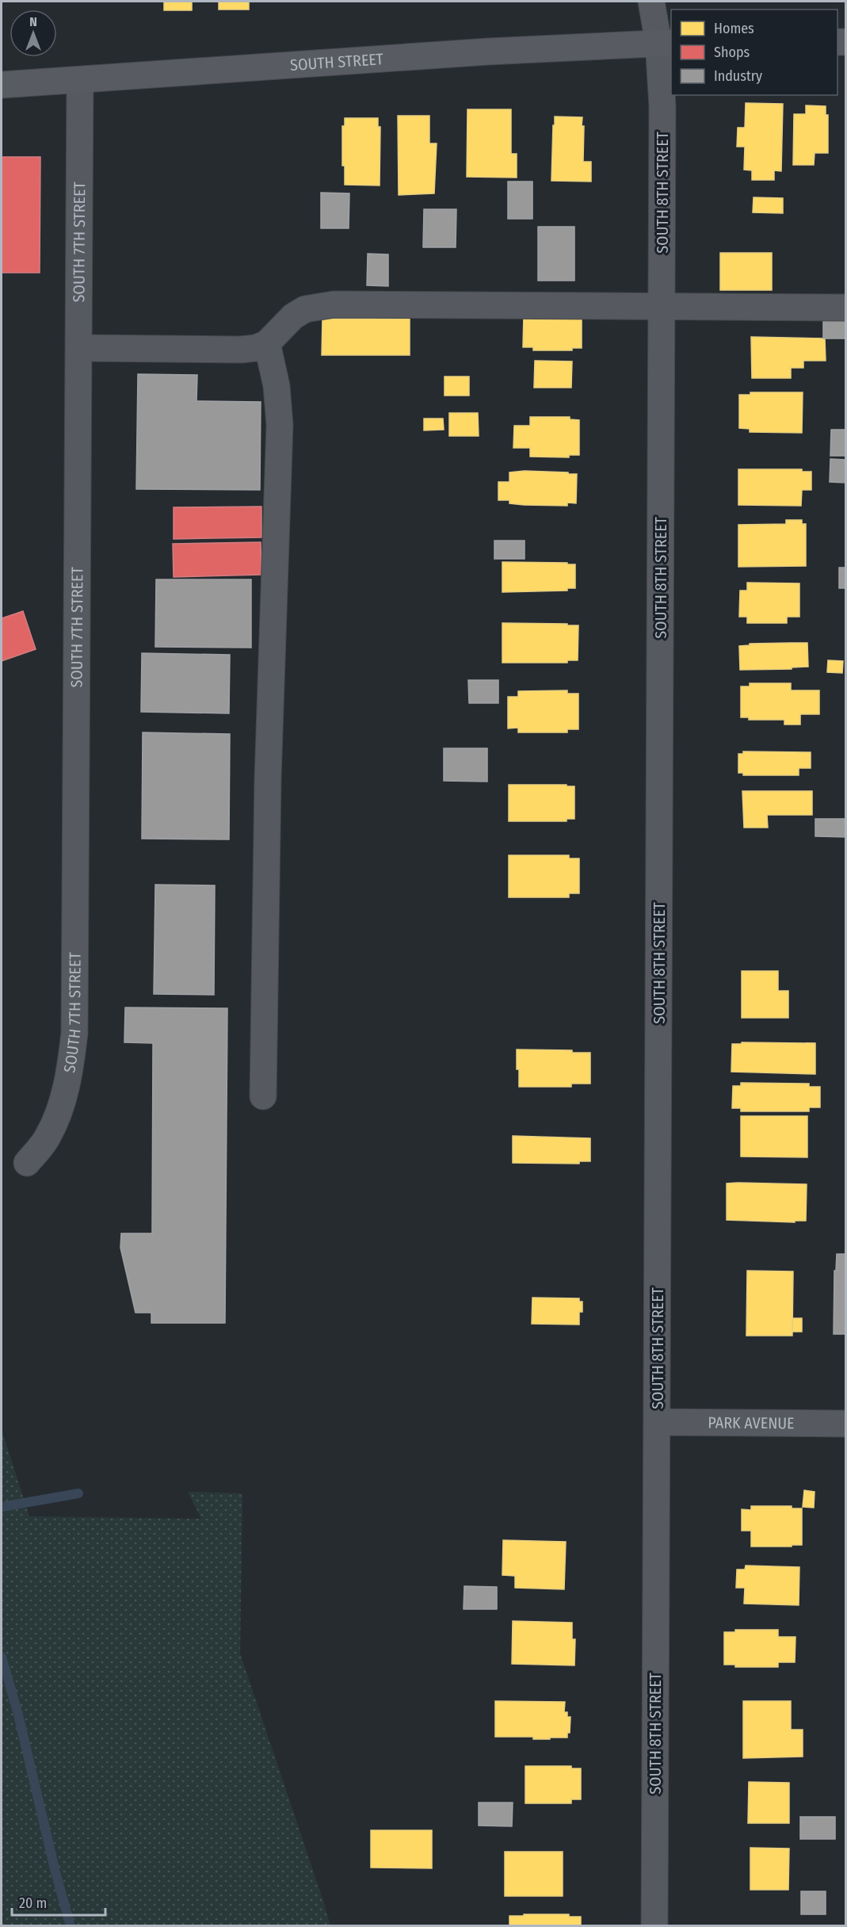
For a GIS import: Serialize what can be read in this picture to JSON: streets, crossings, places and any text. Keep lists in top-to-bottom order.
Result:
{
  "streets": {
    "main road": ["SOUTH STREET"],
    "street": ["SOUTH 8TH STREET", "SOUTH 7TH STREET", "PARK AVENUE"]
  },
  "crossings": [
    ["SOUTH STREET", "SOUTH 8TH STREET"],
    ["SOUTH STREET", "SOUTH 7TH STREET"],
    ["SOUTH 8TH STREET", "PARK AVENUE"]
  ],
  "legend": ["Homes", "Shops", "Industry"],
  "scale_bar": "20 m",
  "north": "top"
}
